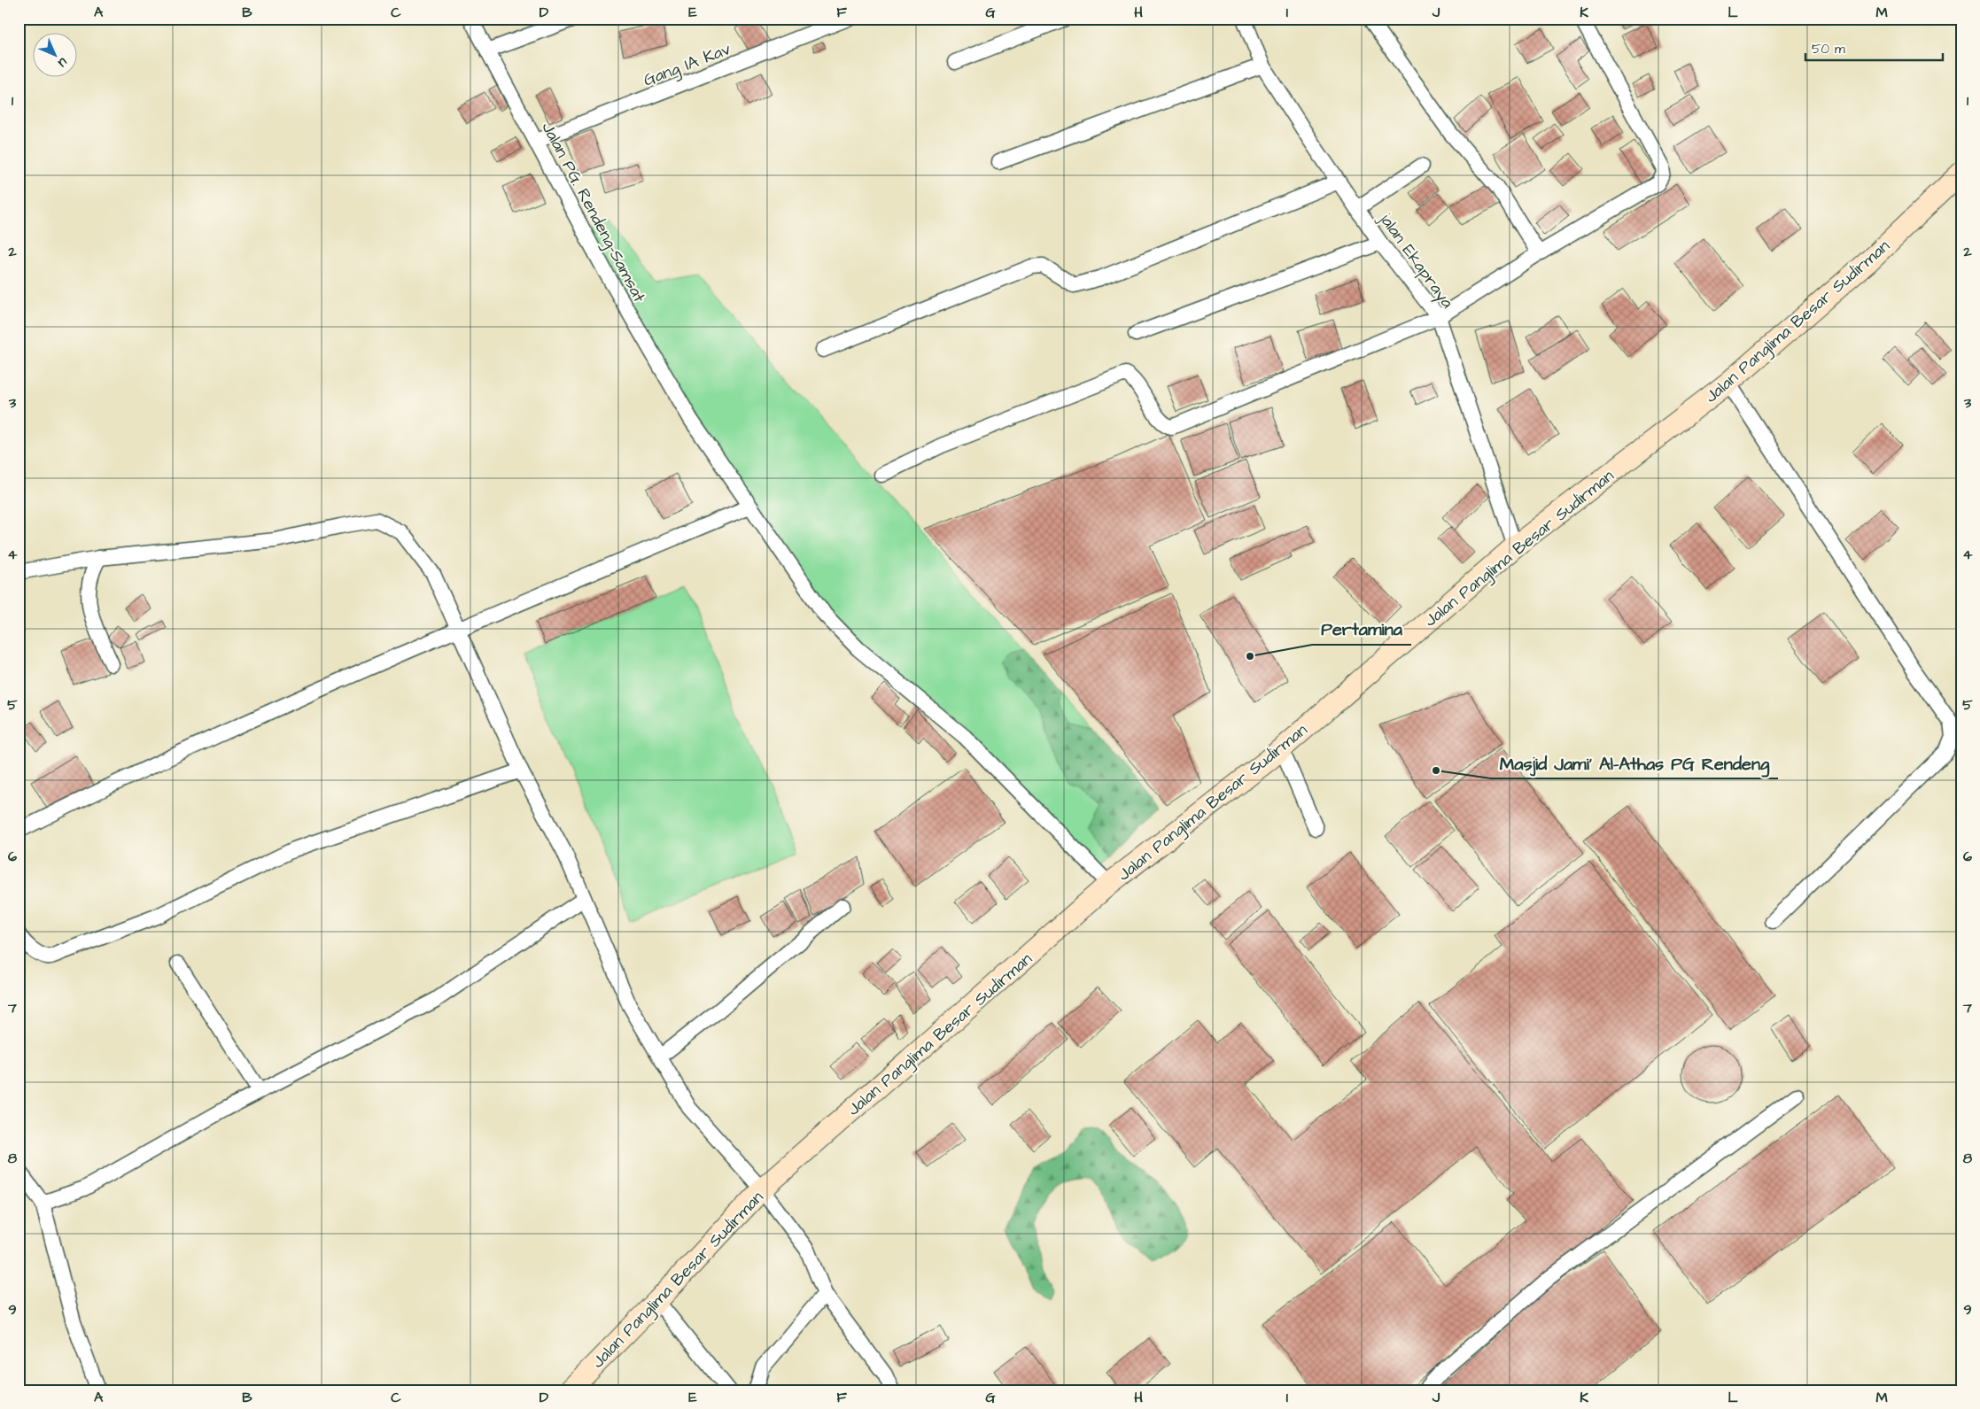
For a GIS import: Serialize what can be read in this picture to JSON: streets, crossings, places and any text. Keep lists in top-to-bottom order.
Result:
{
  "streets": {
    "main road": ["Jalan Panglima Besar Sudirman"],
    "street": ["Gang IA Kav", "Jalan PG. Rendeng-Samsat", "jalan Ekapraya"]
  },
  "crossings": [
    ["Gang IA Kav", "Jalan PG. Rendeng-Samsat"],
    ["Jalan PG. Rendeng-Samsat", "Jalan Panglima Besar Sudirman"],
    ["jalan Ekapraya", "Jalan Panglima Besar Sudirman"]
  ],
  "places": ["Pertamina", "Masjid Jami' Al-Athas PG Rendeng"],
  "scale_bar": "50 m",
  "north": "bottom right",
  "grid": {
    "columns": [
      "A",
      "B",
      "C",
      "D",
      "E",
      "F",
      "G",
      "H",
      "I",
      "J",
      "K",
      "L",
      "M"
    ],
    "rows": [
      "1",
      "2",
      "3",
      "4",
      "5",
      "6",
      "7",
      "8",
      "9"
    ]
  }
}
